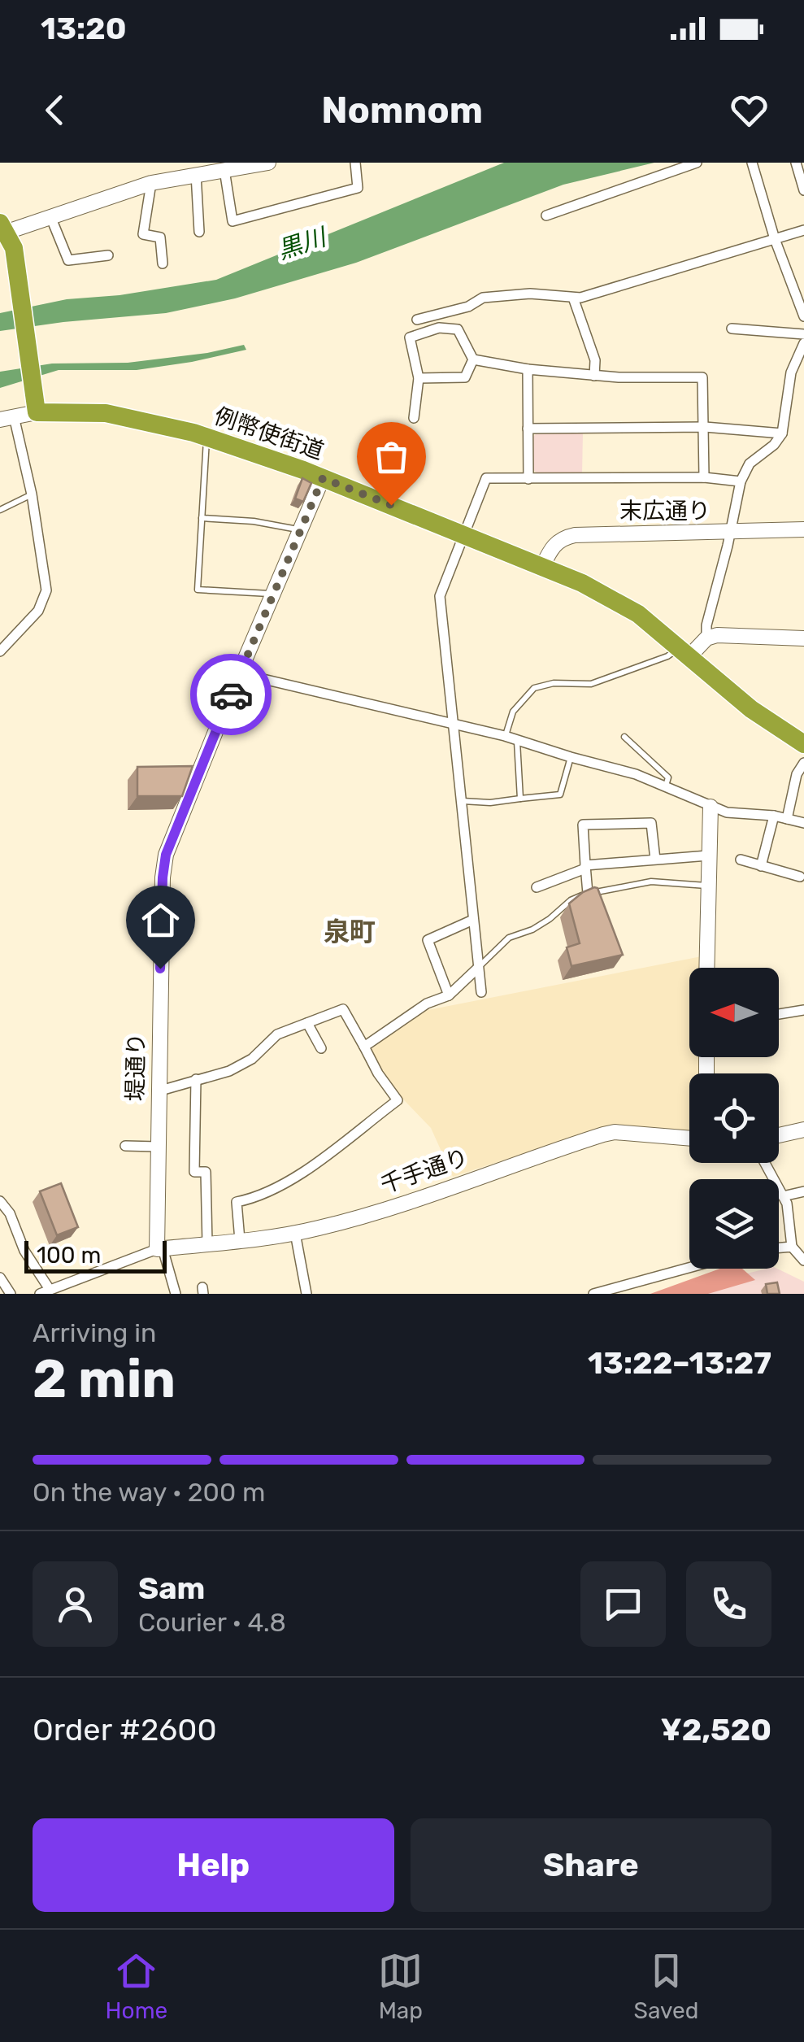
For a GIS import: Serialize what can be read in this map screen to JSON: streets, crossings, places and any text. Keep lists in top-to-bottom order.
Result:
{
  "streets": {
    "highway": ["例幣使街道"],
    "street": ["末広通り", "堤通り", "千手通り"]
  },
  "crossings": [
    ["例幣使街道", "末広通り"],
    ["例幣使街道", "堤通り"],
    ["堤通り", "千手通り"]
  ],
  "districts": ["泉町"],
  "water": ["黒川"],
  "scale_bar": "100 m",
  "north": "left",
  "page": {
    "status": "13:20",
    "header": "Nomnom",
    "scale": "100 m",
    "heading": ["2 min", "Arriving in", "13:22–13:27"],
    "panel": [
      "Sam",
      "Courier · 4.8",
      "Order #2600",
      "¥2,520"
    ],
    "bar": "On the way · 200 m",
    "buttons": ["Help", "Share"],
    "tabs": ["Home", "Map", "Saved"]
  }
}
